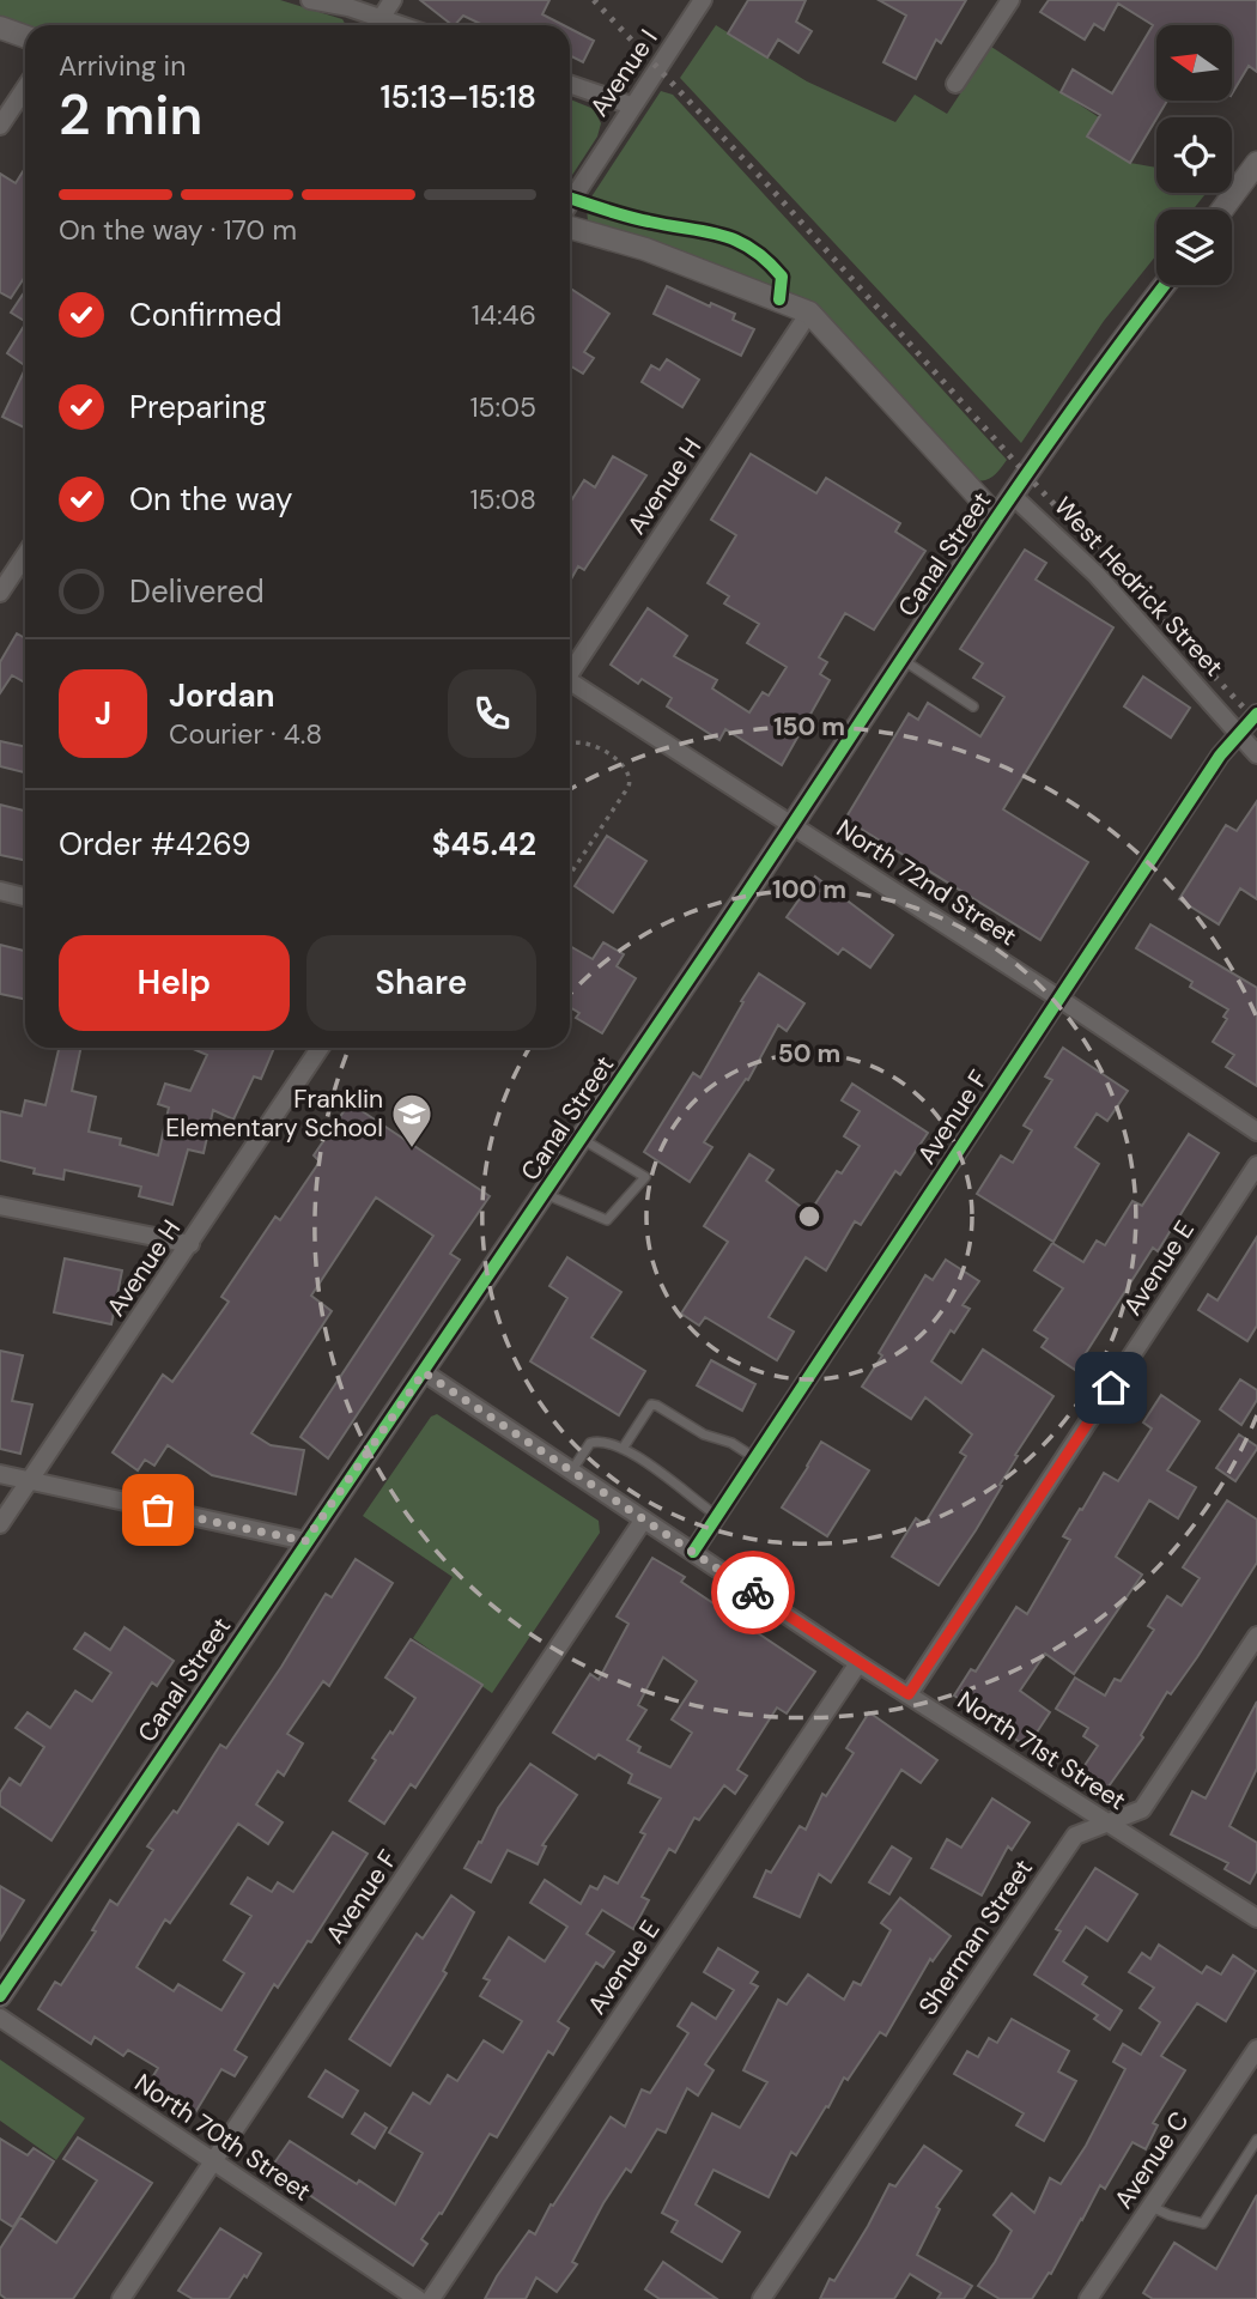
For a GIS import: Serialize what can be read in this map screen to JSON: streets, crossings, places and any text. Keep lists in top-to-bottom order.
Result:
{
  "streets": {
    "street": [
      "Avenue I",
      "Avenue H",
      "Canal Street",
      "West Hedrick Street",
      "North 72nd Street",
      "Avenue F",
      "Avenue E",
      "North 71st Street",
      "Sherman Street",
      "North 70th Street",
      "Avenue C"
    ]
  },
  "crossings": [
    ["Canal Street", "West Hedrick Street"],
    ["Canal Street", "North 72nd Street"],
    ["Canal Street", "North 71st Street"],
    ["West Hedrick Street", "Avenue F"],
    ["North 72nd Street", "Avenue F"],
    ["Avenue F", "North 71st Street"],
    ["Avenue F", "North 70th Street"],
    ["Avenue E", "North 71st Street"],
    ["North 71st Street", "Sherman Street"]
  ],
  "places": {
    "school or university": ["Franklin Elementary School"]
  },
  "north": "left",
  "page": {
    "heading": ["2 min", "Arriving in", "15:13–15:18"],
    "panel": [
      "Jordan",
      "Courier · 4.8",
      "Order #4269",
      "$45.42"
    ],
    "bar": "On the way · 170 m",
    "list": [
      ["Confirmed", "14:46"],
      ["Preparing", "15:05"],
      ["On the way", "15:08"],
      "Delivered"
    ],
    "round": "J",
    "buttons": ["Help", "Share"]
  },
  "rings": ["150 m", "100 m", "50 m"]
}
